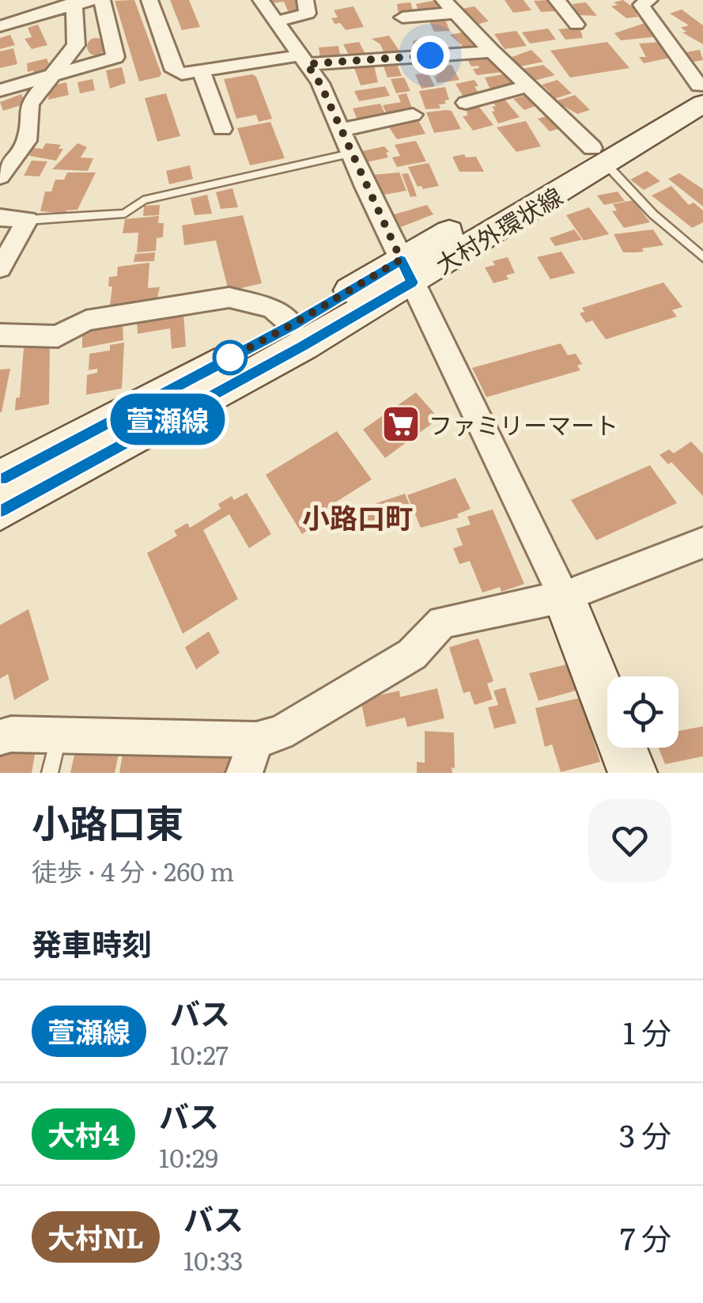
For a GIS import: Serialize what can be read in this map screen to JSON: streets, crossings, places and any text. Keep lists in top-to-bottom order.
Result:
{
  "streets": {
    "main road": ["大村外環状線"]
  },
  "districts": ["小路口町"],
  "places": {
    "supermarket": ["ファミリーマート"]
  },
  "lines": ["bus line 萱瀬線"],
  "page": {
    "on_map": "萱瀬線",
    "heading": [
      ["小路口東", "徒歩 · 4 分 · 260 m"],
      "発車時刻"
    ],
    "list": [
      {
        "mark": "萱瀬線",
        "name": "バス",
        "note": "10:27",
        "value": "1 分"
      },
      {
        "mark": "大村4",
        "name": "バス",
        "note": "10:29",
        "value": "3 分"
      },
      {
        "mark": "大村NL",
        "name": "バス",
        "note": "10:33",
        "value": "7 分"
      }
    ]
  }
}
